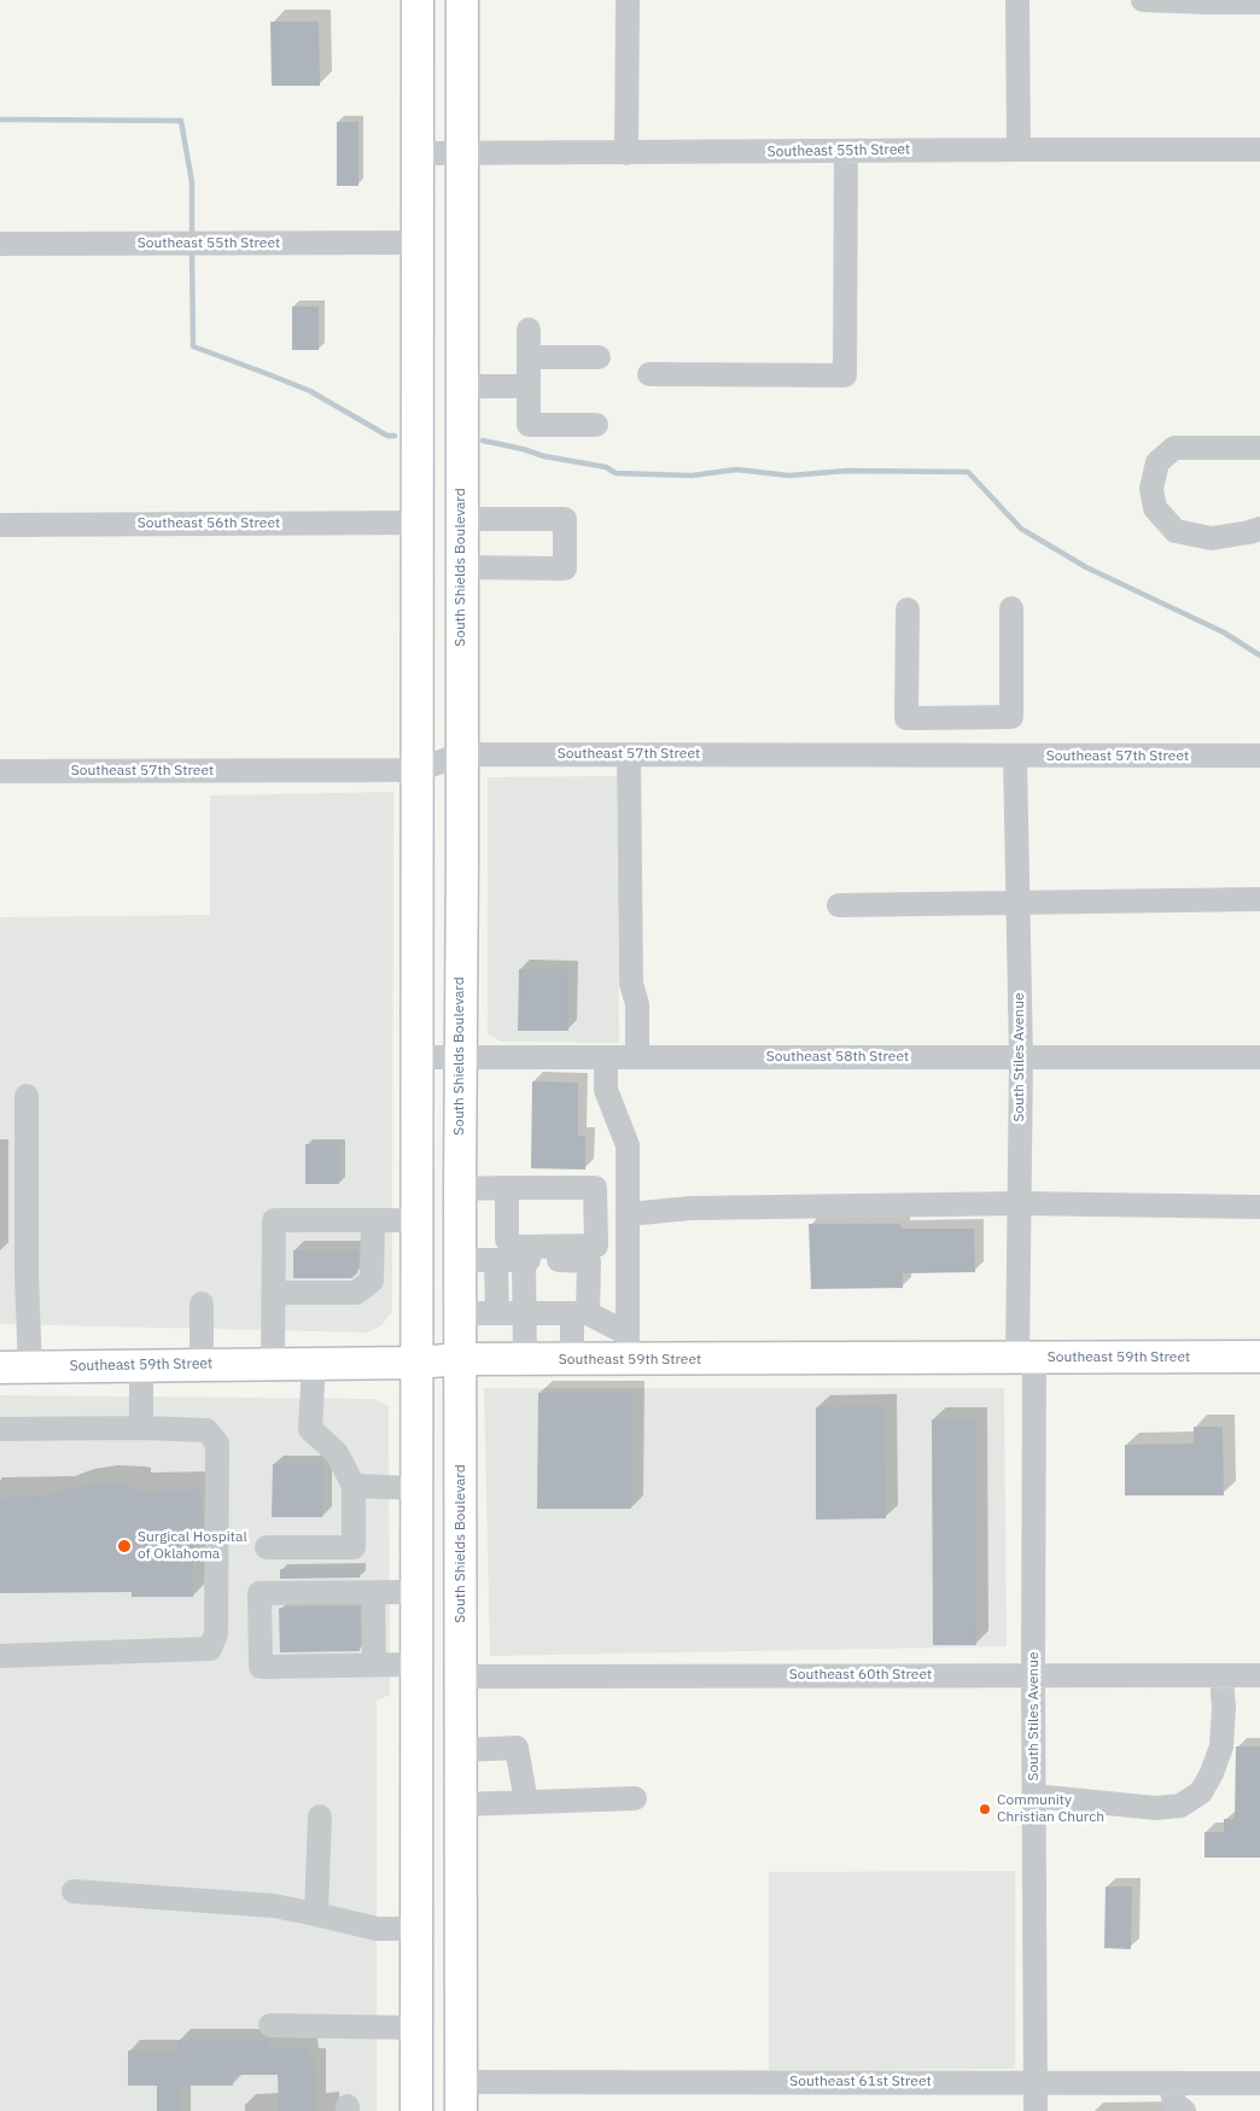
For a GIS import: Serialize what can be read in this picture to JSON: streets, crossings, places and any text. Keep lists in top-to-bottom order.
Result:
{
  "streets": {
    "main road": ["South Shields Boulevard", "Southeast 59th Street"],
    "street": [
      "Southeast 55th Street",
      "Southeast 56th Street",
      "Southeast 57th Street",
      "Southeast 58th Street",
      "South Stiles Avenue",
      "Southeast 60th Street",
      "Southeast 61st Street"
    ]
  },
  "crossings": [
    ["Southeast 55th Street", "South Shields Boulevard"],
    ["South Shields Boulevard", "Southeast 57th Street"],
    ["South Shields Boulevard", "Southeast 58th Street"],
    ["South Shields Boulevard", "Southeast 59th Street"],
    ["South Shields Boulevard", "Southeast 60th Street"],
    ["South Shields Boulevard", "Southeast 61st Street"],
    ["Southeast 57th Street", "South Stiles Avenue"],
    ["Southeast 58th Street", "South Stiles Avenue"],
    ["South Stiles Avenue", "Southeast 59th Street"],
    ["South Stiles Avenue", "Southeast 60th Street"],
    ["South Stiles Avenue", "Southeast 61st Street"]
  ],
  "places": ["Surgical Hospital of Oklahoma", "Community Christian Church"]
}
